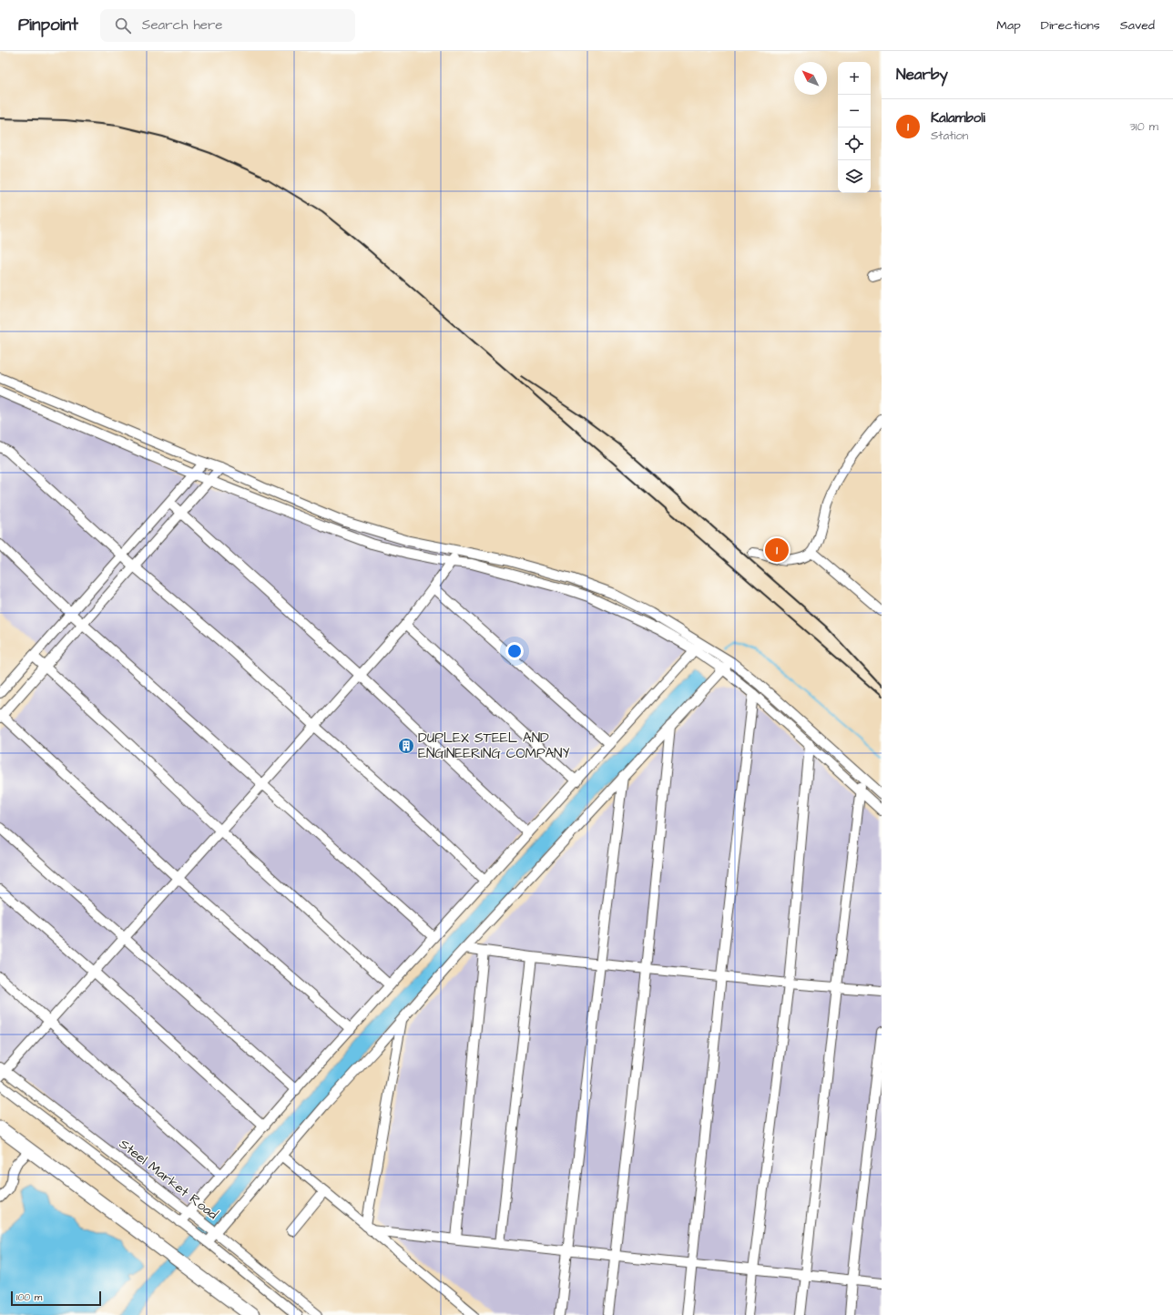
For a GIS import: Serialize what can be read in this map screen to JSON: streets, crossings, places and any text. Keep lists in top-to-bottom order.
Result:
{
  "streets": {
    "street": ["Steel Market Road"]
  },
  "places": {
    "building": ["DUPLEX STEEL AND ENGINEERING COMPANY"]
  },
  "scale_bar": "100 m",
  "north": "top left",
  "page": {
    "header": "Pinpoint",
    "search": "Search here",
    "nav": ["Map", "Directions", "Saved"],
    "heading": "Nearby",
    "map_buttons": ["+", "−"],
    "list": [
      {
        "mark": "1",
        "name": "Kalamboli",
        "note": "Station",
        "value": "310 m"
      }
    ],
    "pins": "1",
    "scale": "100 m"
  }
}
